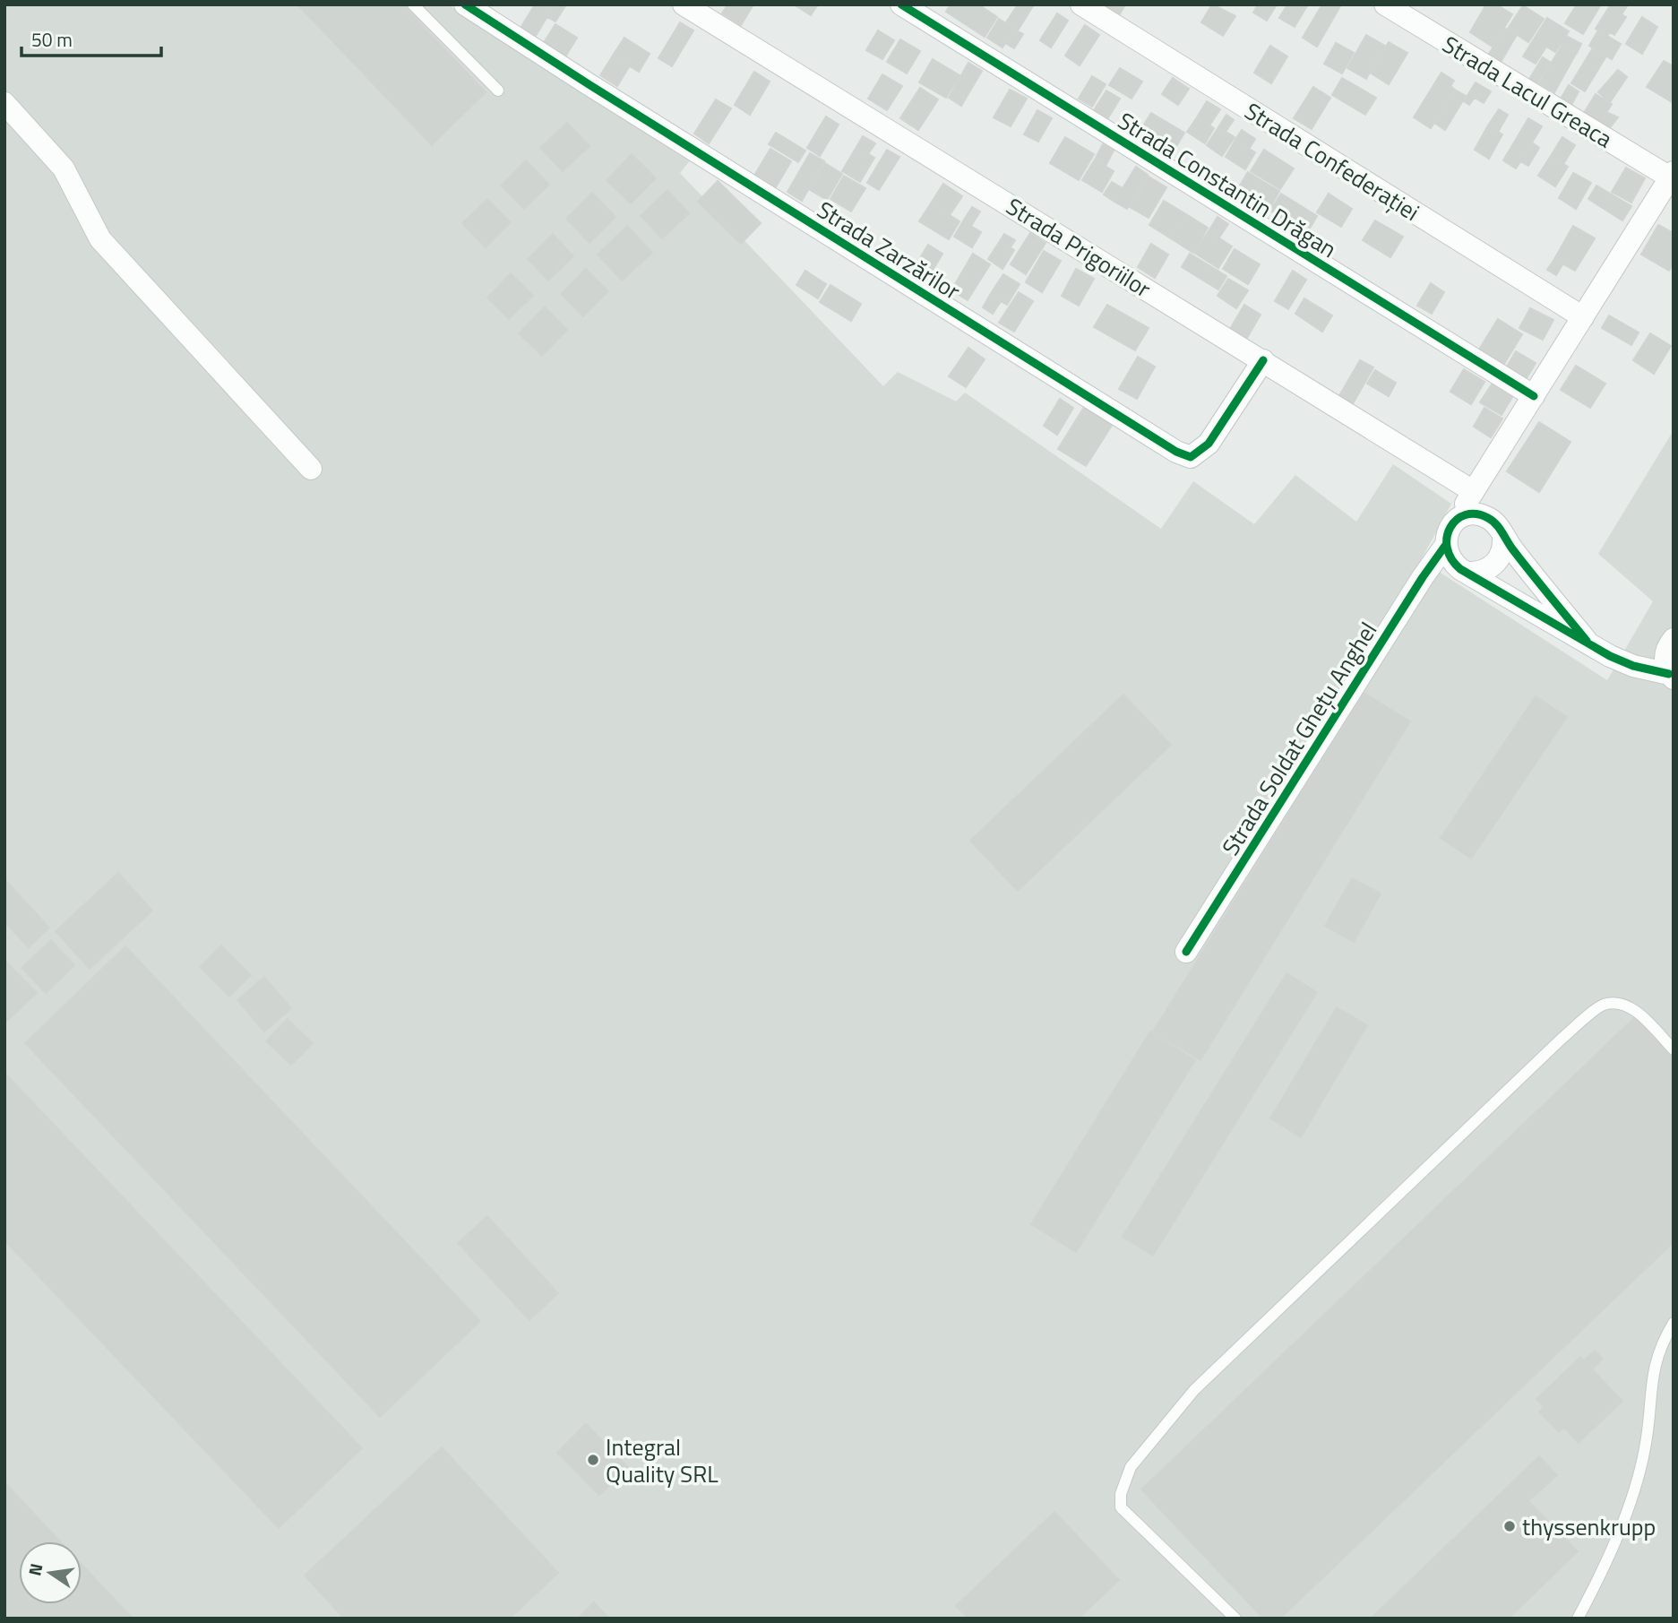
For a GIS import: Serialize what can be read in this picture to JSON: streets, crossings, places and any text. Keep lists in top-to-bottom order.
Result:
{
  "streets": {
    "street": [
      "Strada Lacul Greaca",
      "Strada Confederației",
      "Strada Constantin Drăgan",
      "Strada Prigoriilor",
      "Strada Zarzărilor",
      "Strada Soldat Ghețu Anghel"
    ]
  },
  "crossings": [
    ["Strada Prigoriilor", "Strada Zarzărilor"]
  ],
  "places": ["Integral Quality SRL", "thyssenkrupp"],
  "scale_bar": "50 m",
  "north": "left"
}
